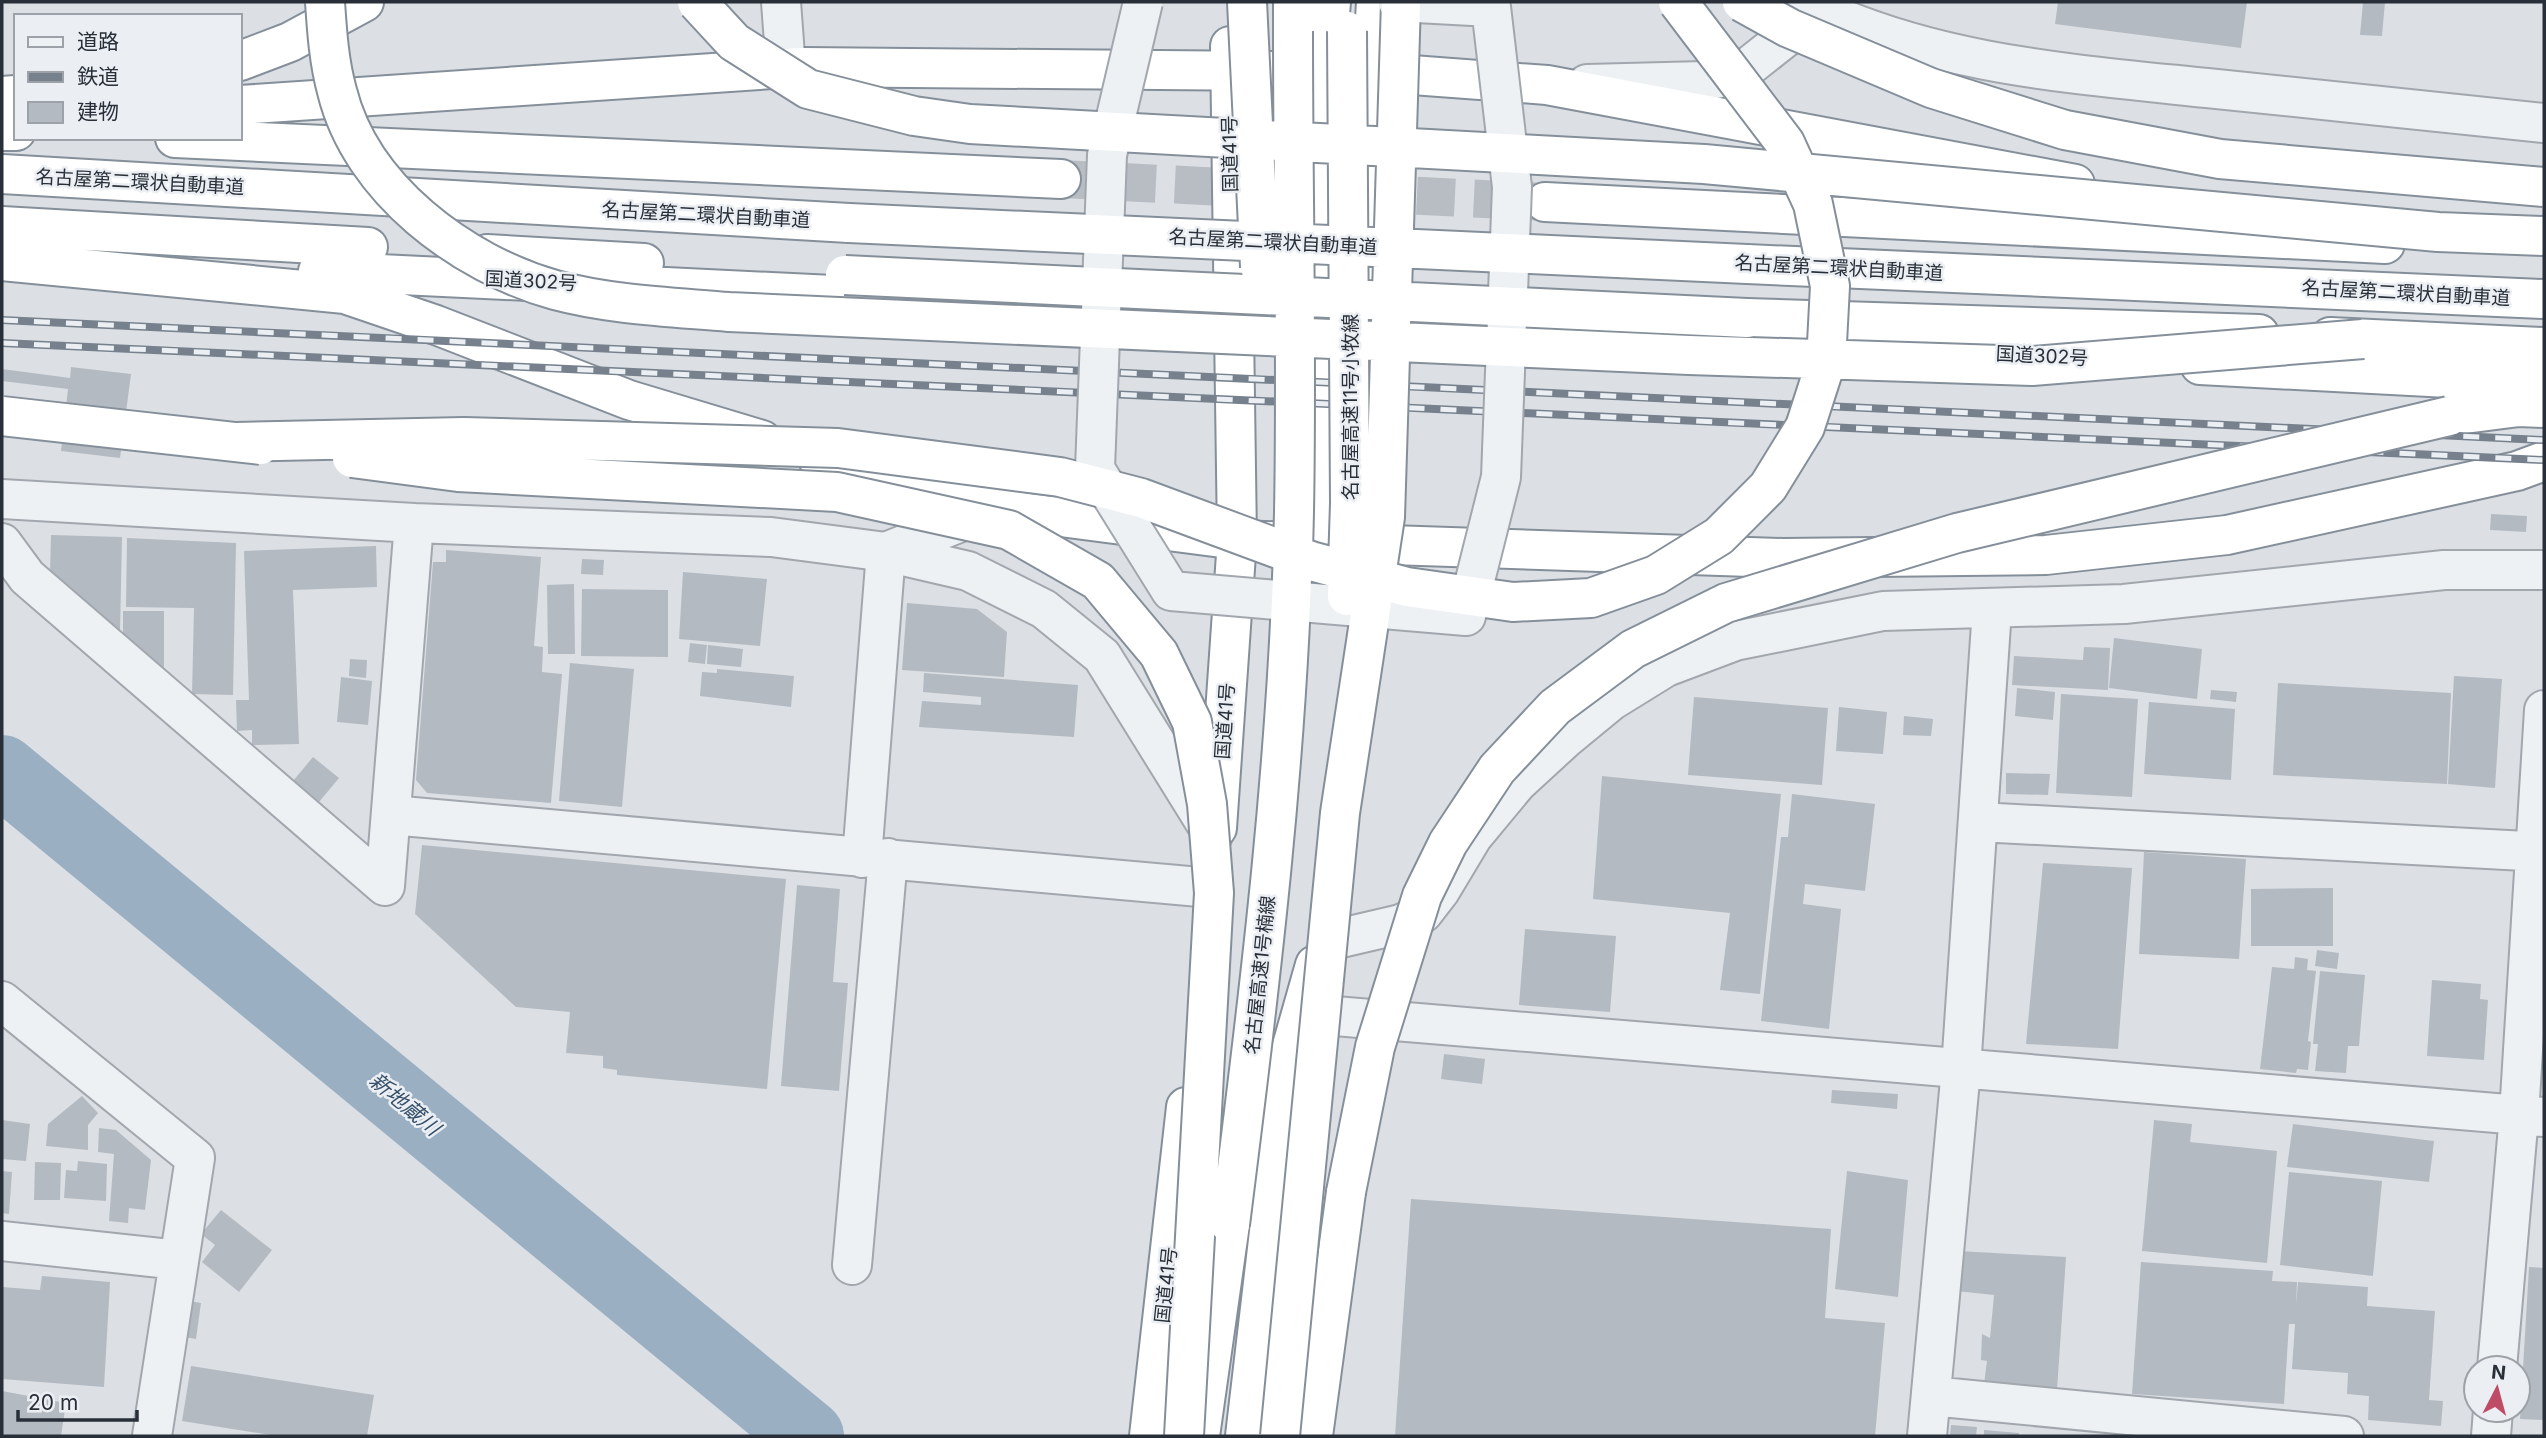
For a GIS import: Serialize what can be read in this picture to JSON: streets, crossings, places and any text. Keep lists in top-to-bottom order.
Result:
{
  "streets": {
    "highway": [
      "国道41号",
      "名古屋第二環状自動車道",
      "国道302号",
      "名古屋高速11号小牧線",
      "名古屋高速1号楠線"
    ]
  },
  "water": ["新地蔵川"],
  "legend": ["道路", "鉄道", "建物"],
  "scale_bar": "20 m",
  "north": "top"
}
